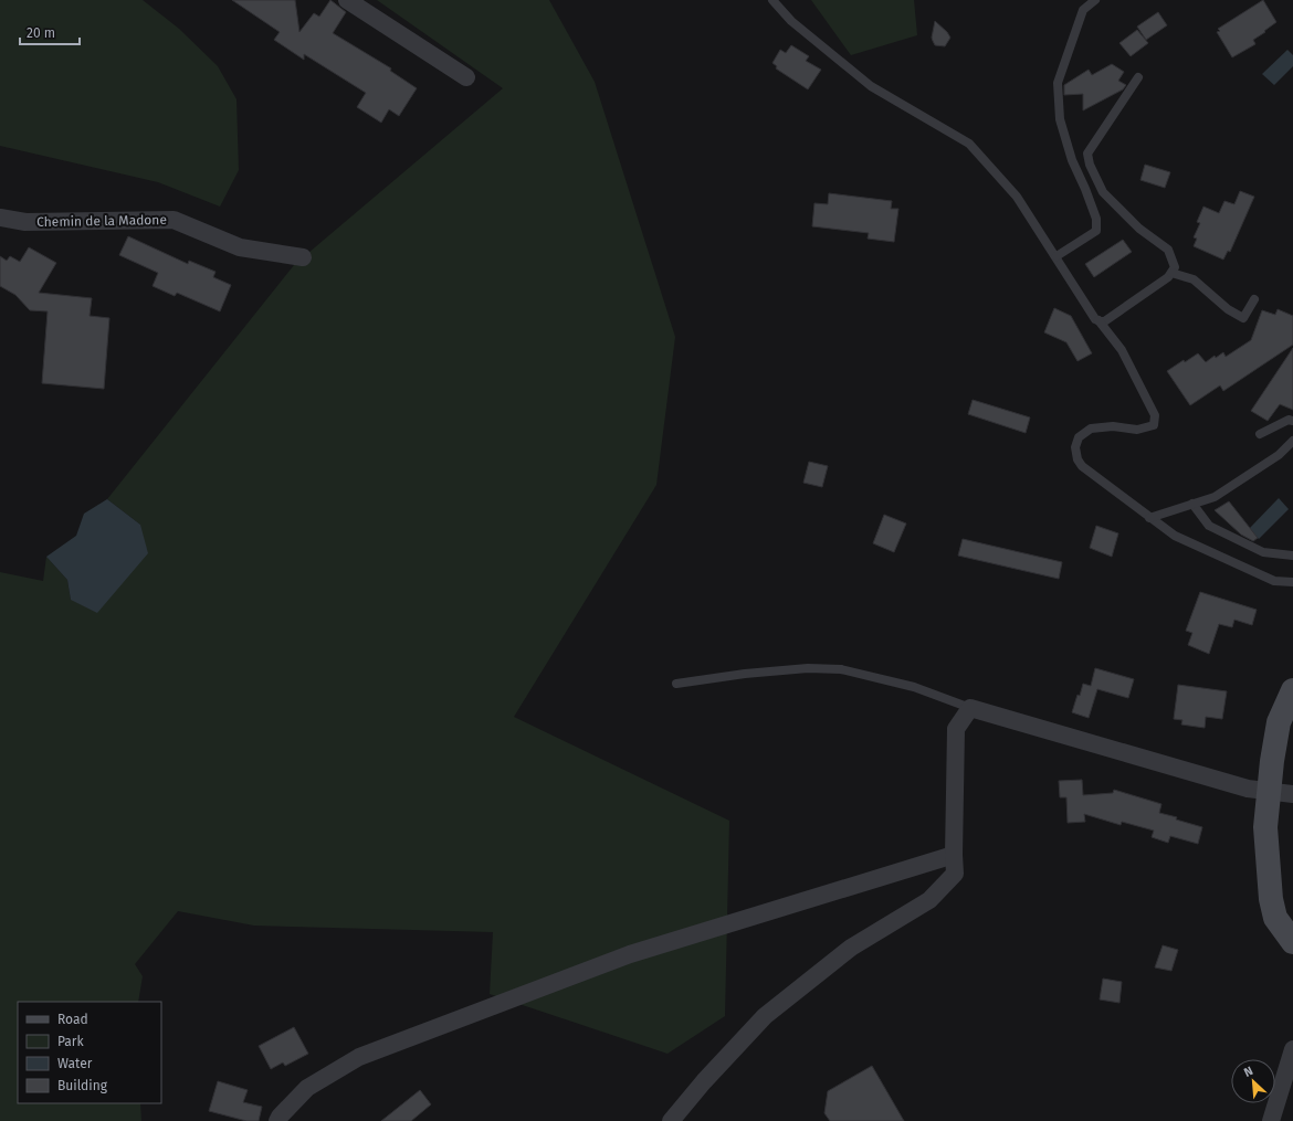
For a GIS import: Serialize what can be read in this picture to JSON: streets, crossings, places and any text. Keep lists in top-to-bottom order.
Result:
{
  "streets": {
    "street": ["Chemin de la Madone"]
  },
  "legend": [
    "Road",
    "Park",
    "Water",
    "Building"
  ],
  "scale_bar": "20 m",
  "north": "top left"
}
